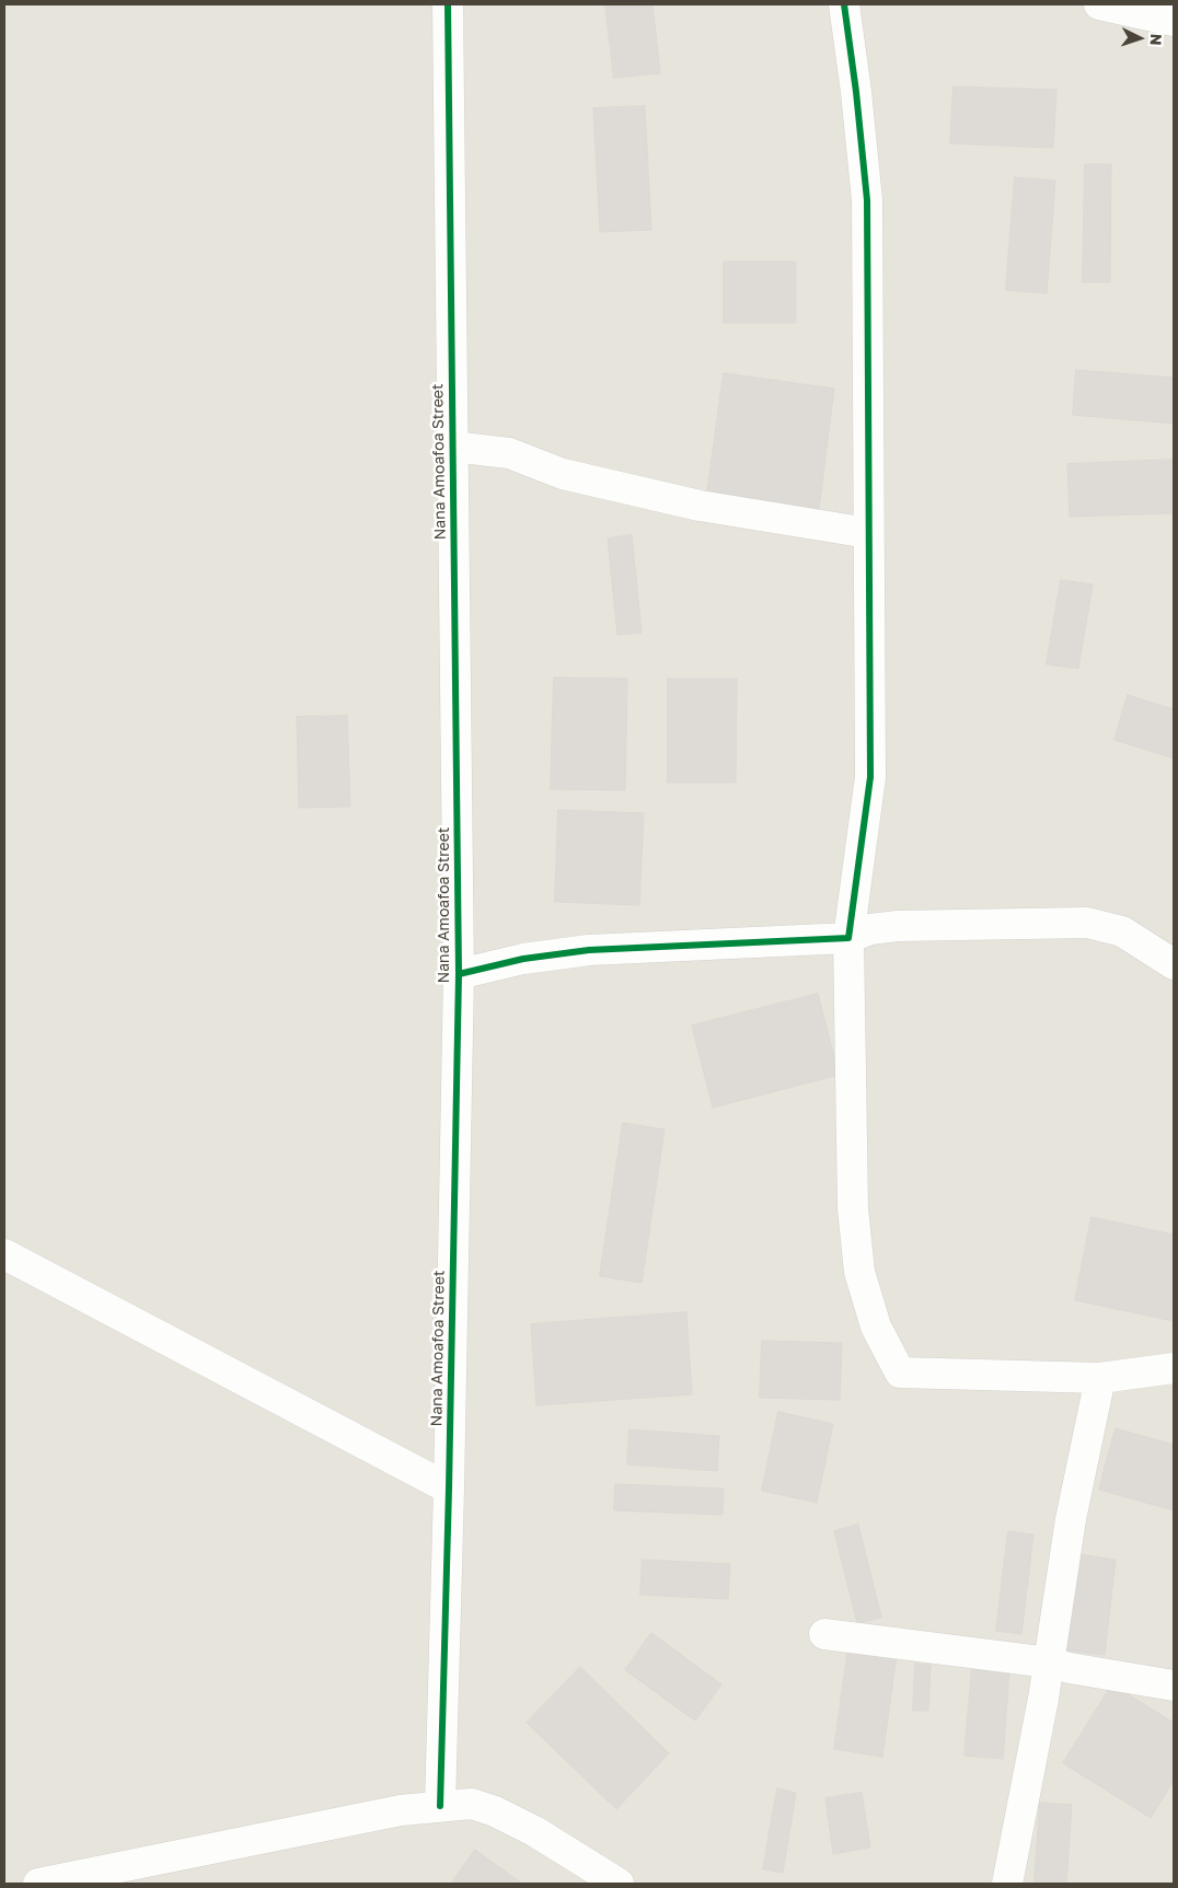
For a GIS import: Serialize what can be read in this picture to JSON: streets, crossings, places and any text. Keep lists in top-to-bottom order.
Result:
{
  "streets": {
    "street": ["Nana Amoafoa Street"]
  },
  "north": "right"
}
